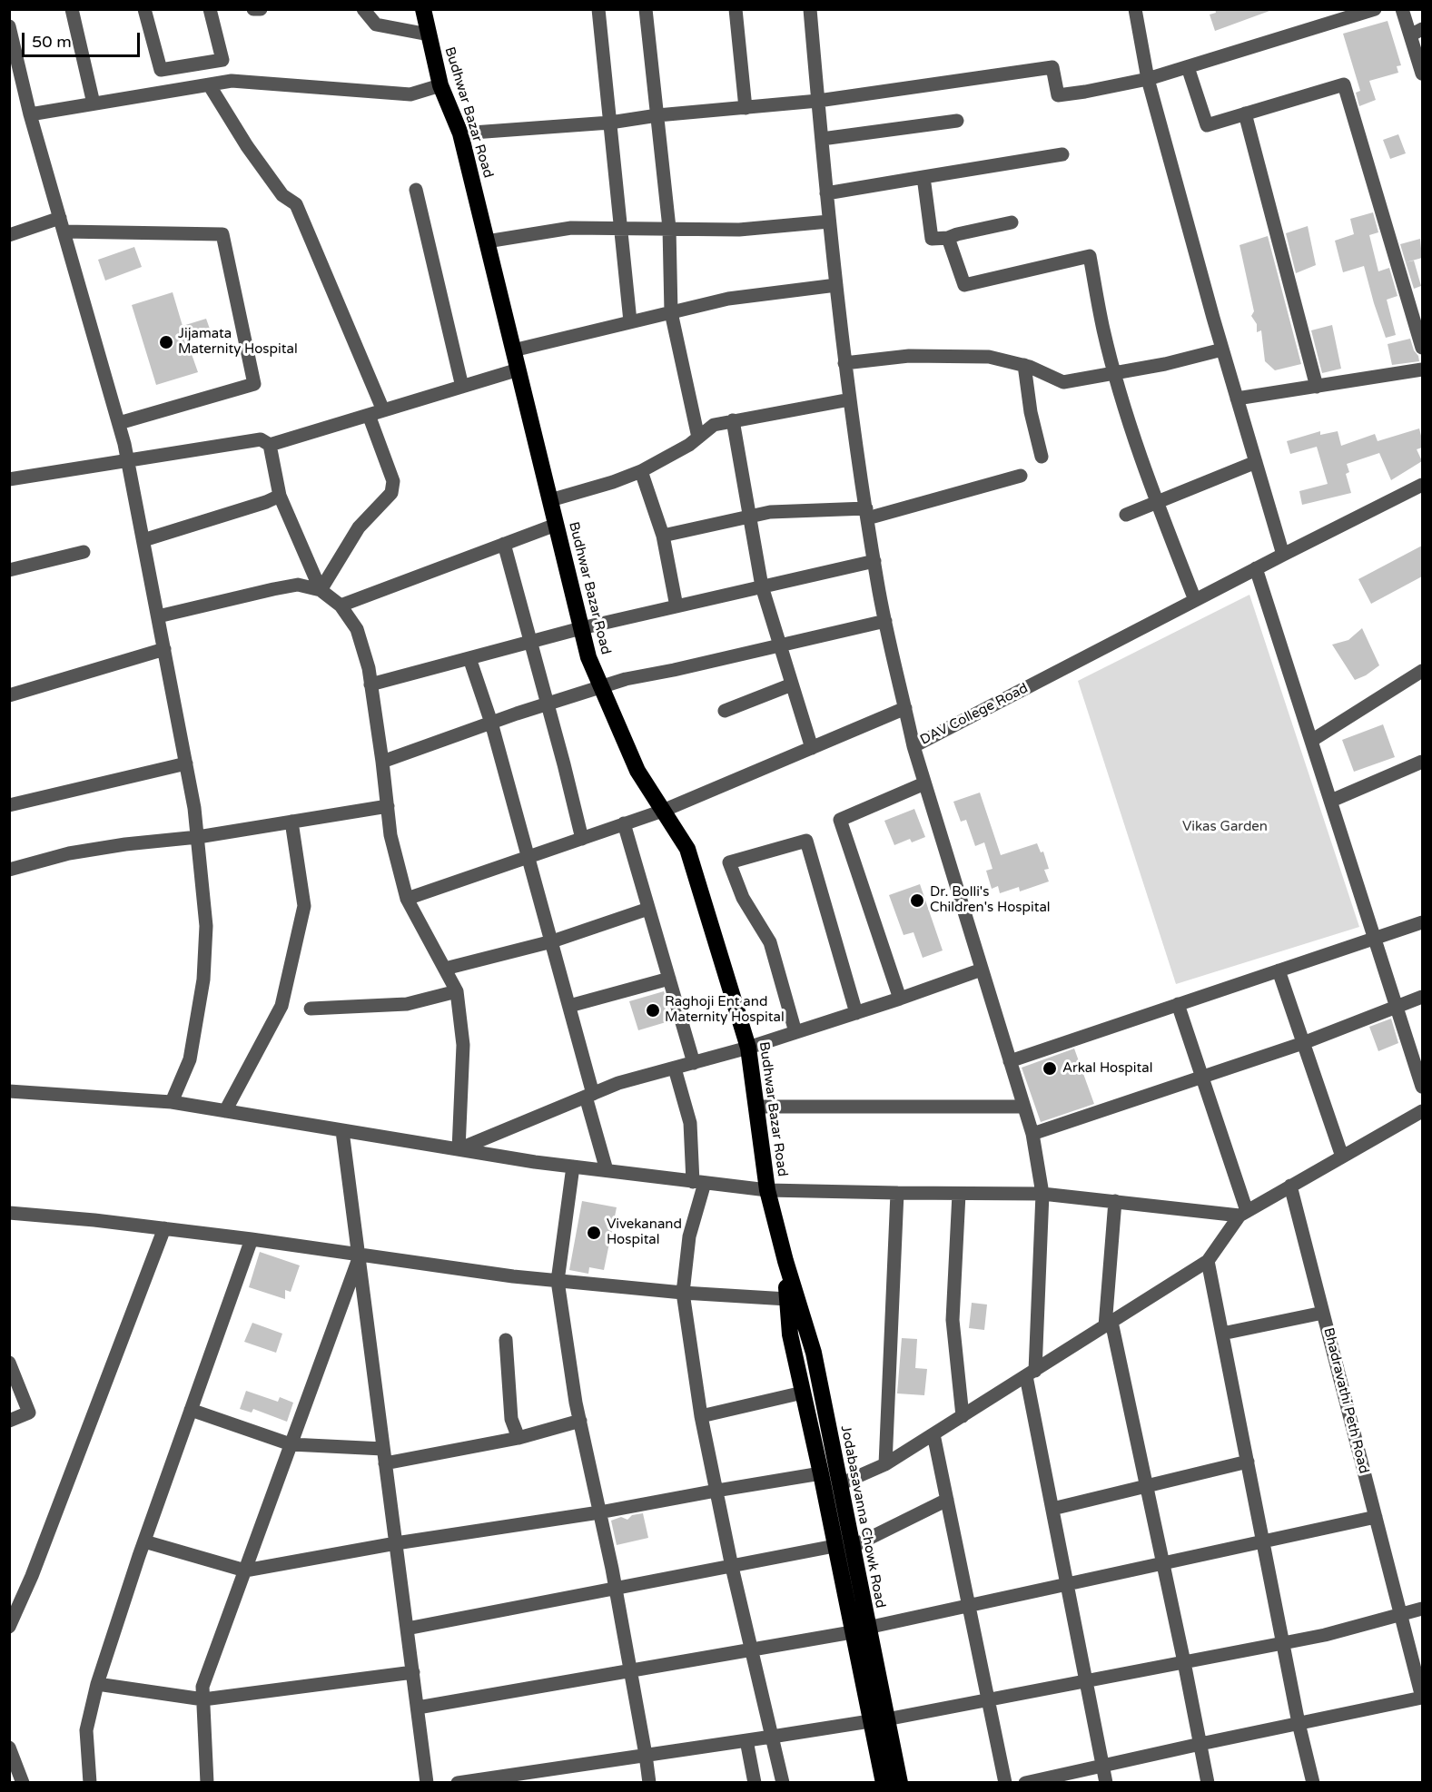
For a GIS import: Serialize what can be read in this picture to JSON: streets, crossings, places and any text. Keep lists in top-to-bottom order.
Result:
{
  "streets": {
    "highway": ["Budhwar Bazar Road", "Jodabasavanna Chowk Road"],
    "street": ["DAV College Road", "Bhadravathi Peth Road"]
  },
  "crossings": [
    ["Budhwar Bazar Road", "Jodabasavanna Chowk Road"]
  ],
  "parks": ["Vikas Garden"],
  "places": [
    "Jijamata Maternity Hospital",
    "Dr. Bolli's Children's Hospital",
    "Raghoji Ent and Maternity Hospital",
    "Arkal Hospital",
    "Vivekanand Hospital"
  ],
  "scale_bar": "50 m"
}
